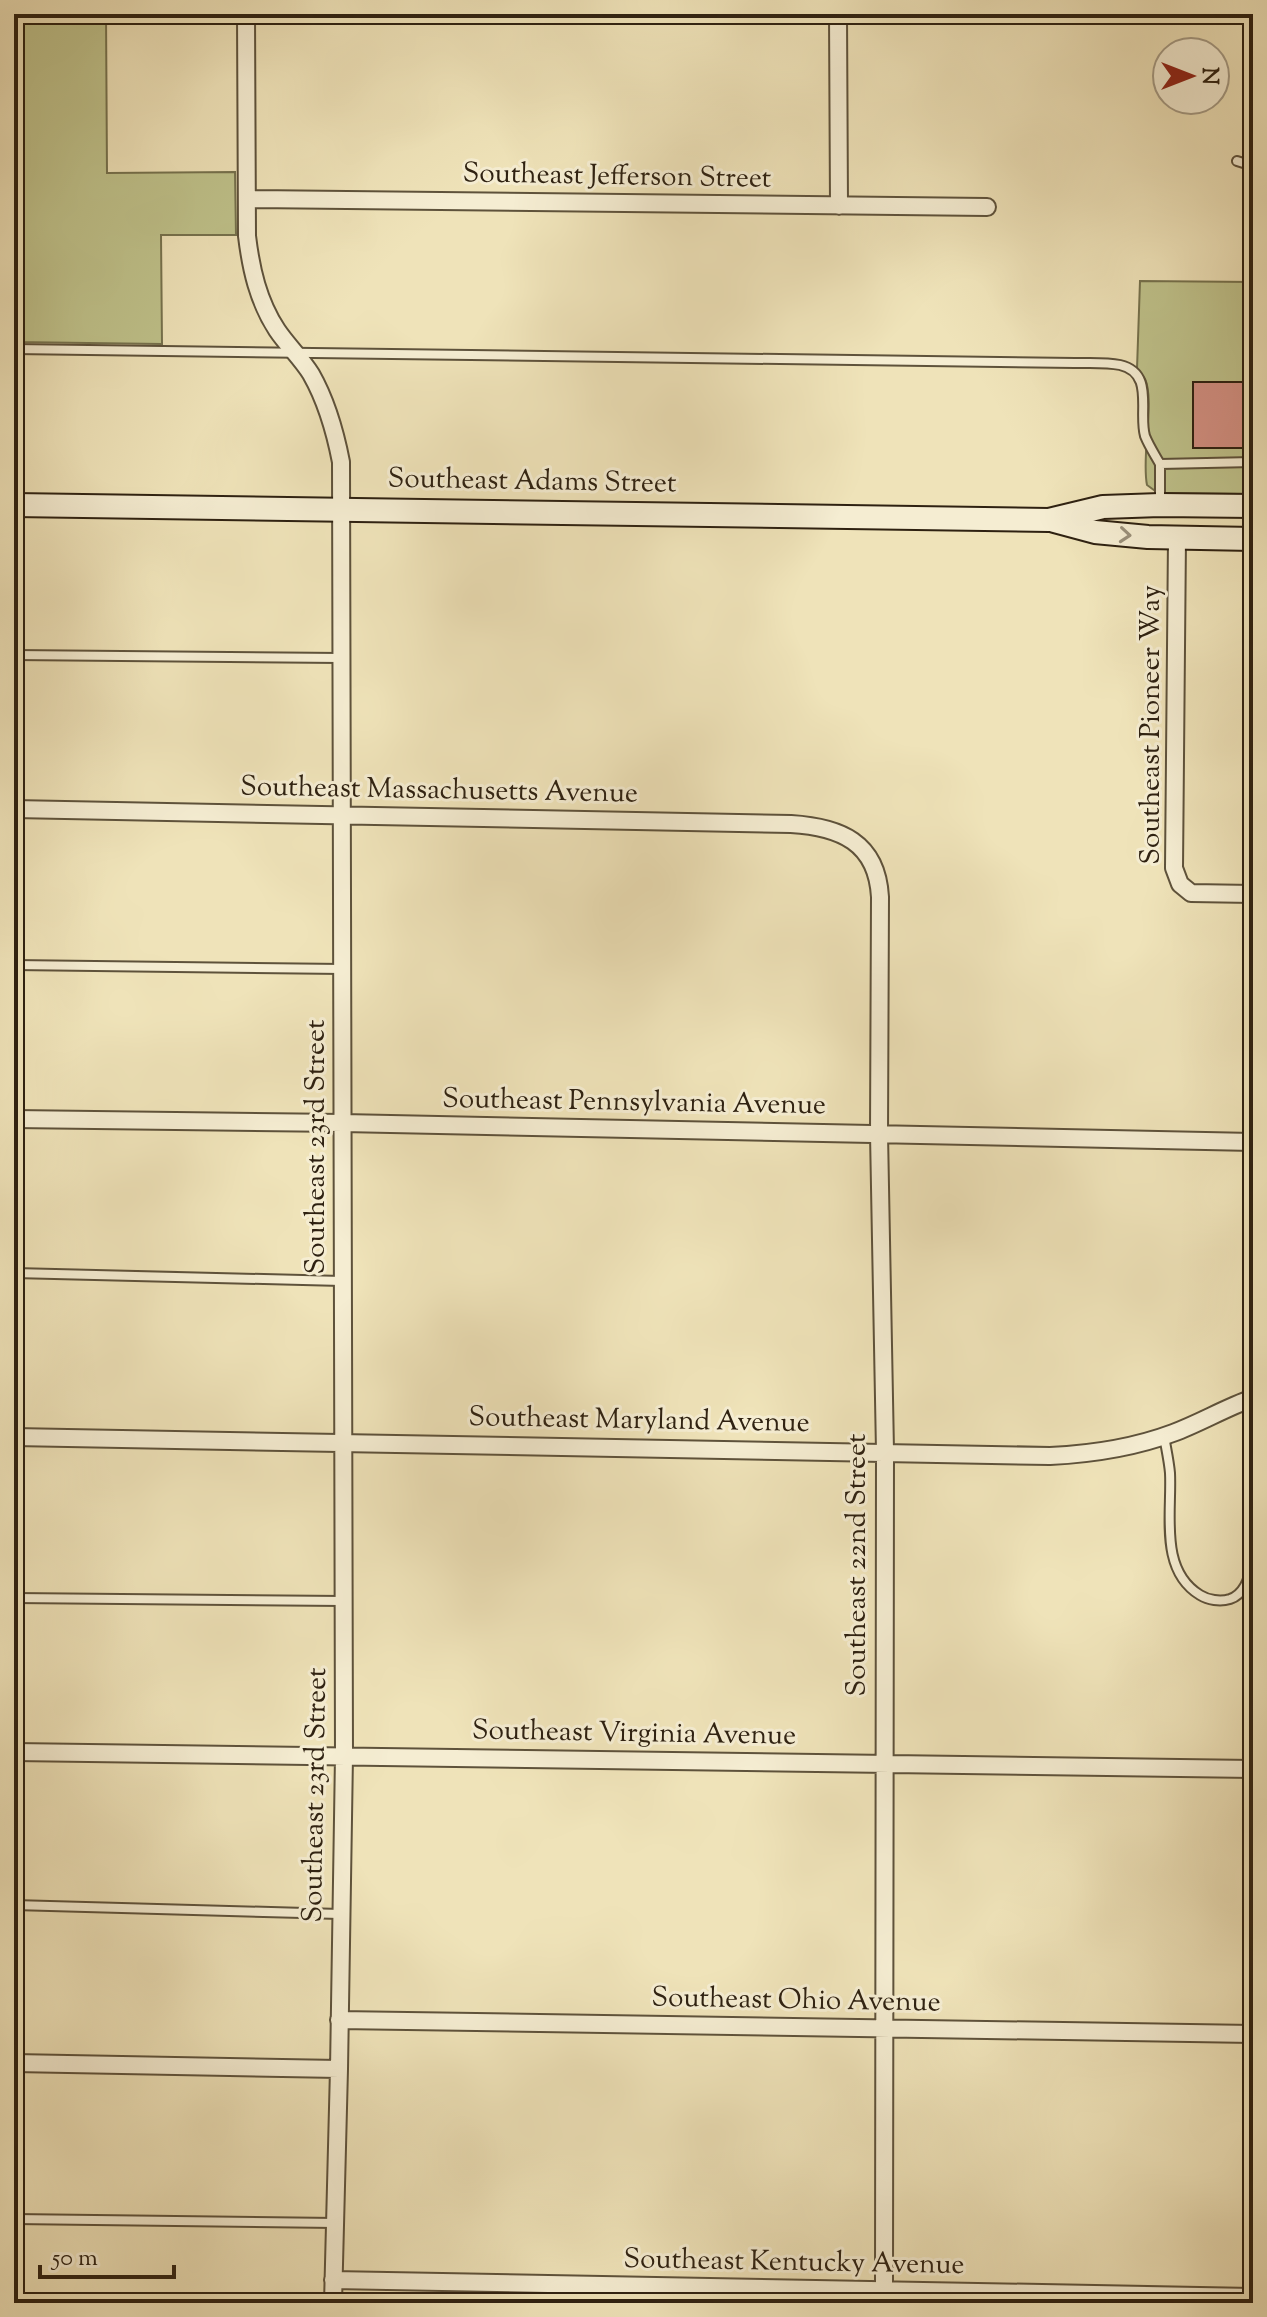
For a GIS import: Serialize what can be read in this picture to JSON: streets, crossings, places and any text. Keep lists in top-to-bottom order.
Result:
{
  "streets": {
    "main road": ["Southeast Adams Street"],
    "street": [
      "Southeast Jefferson Street",
      "Southeast Pioneer Way",
      "Southeast Massachusetts Avenue",
      "Southeast Pennsylvania Avenue",
      "Southeast 23rd Street",
      "Southeast Maryland Avenue",
      "Southeast 22nd Street",
      "Southeast Virginia Avenue",
      "Southeast Ohio Avenue",
      "Southeast Kentucky Avenue"
    ]
  },
  "crossings": [
    ["Southeast Jefferson Street", "Southeast 23rd Street"],
    ["Southeast Adams Street", "Southeast Pioneer Way"],
    ["Southeast Adams Street", "Southeast 23rd Street"],
    ["Southeast Massachusetts Avenue", "Southeast 23rd Street"],
    ["Southeast Massachusetts Avenue", "Southeast 22nd Street"],
    ["Southeast Pennsylvania Avenue", "Southeast 23rd Street"],
    ["Southeast Pennsylvania Avenue", "Southeast 22nd Street"],
    ["Southeast 23rd Street", "Southeast Maryland Avenue"],
    ["Southeast 23rd Street", "Southeast Virginia Avenue"],
    ["Southeast 23rd Street", "Southeast Ohio Avenue"],
    ["Southeast 23rd Street", "Southeast Kentucky Avenue"],
    ["Southeast Maryland Avenue", "Southeast 22nd Street"],
    ["Southeast 22nd Street", "Southeast Virginia Avenue"],
    ["Southeast 22nd Street", "Southeast Ohio Avenue"],
    ["Southeast 22nd Street", "Southeast Kentucky Avenue"]
  ],
  "scale_bar": "50 m",
  "north": "right"
}
